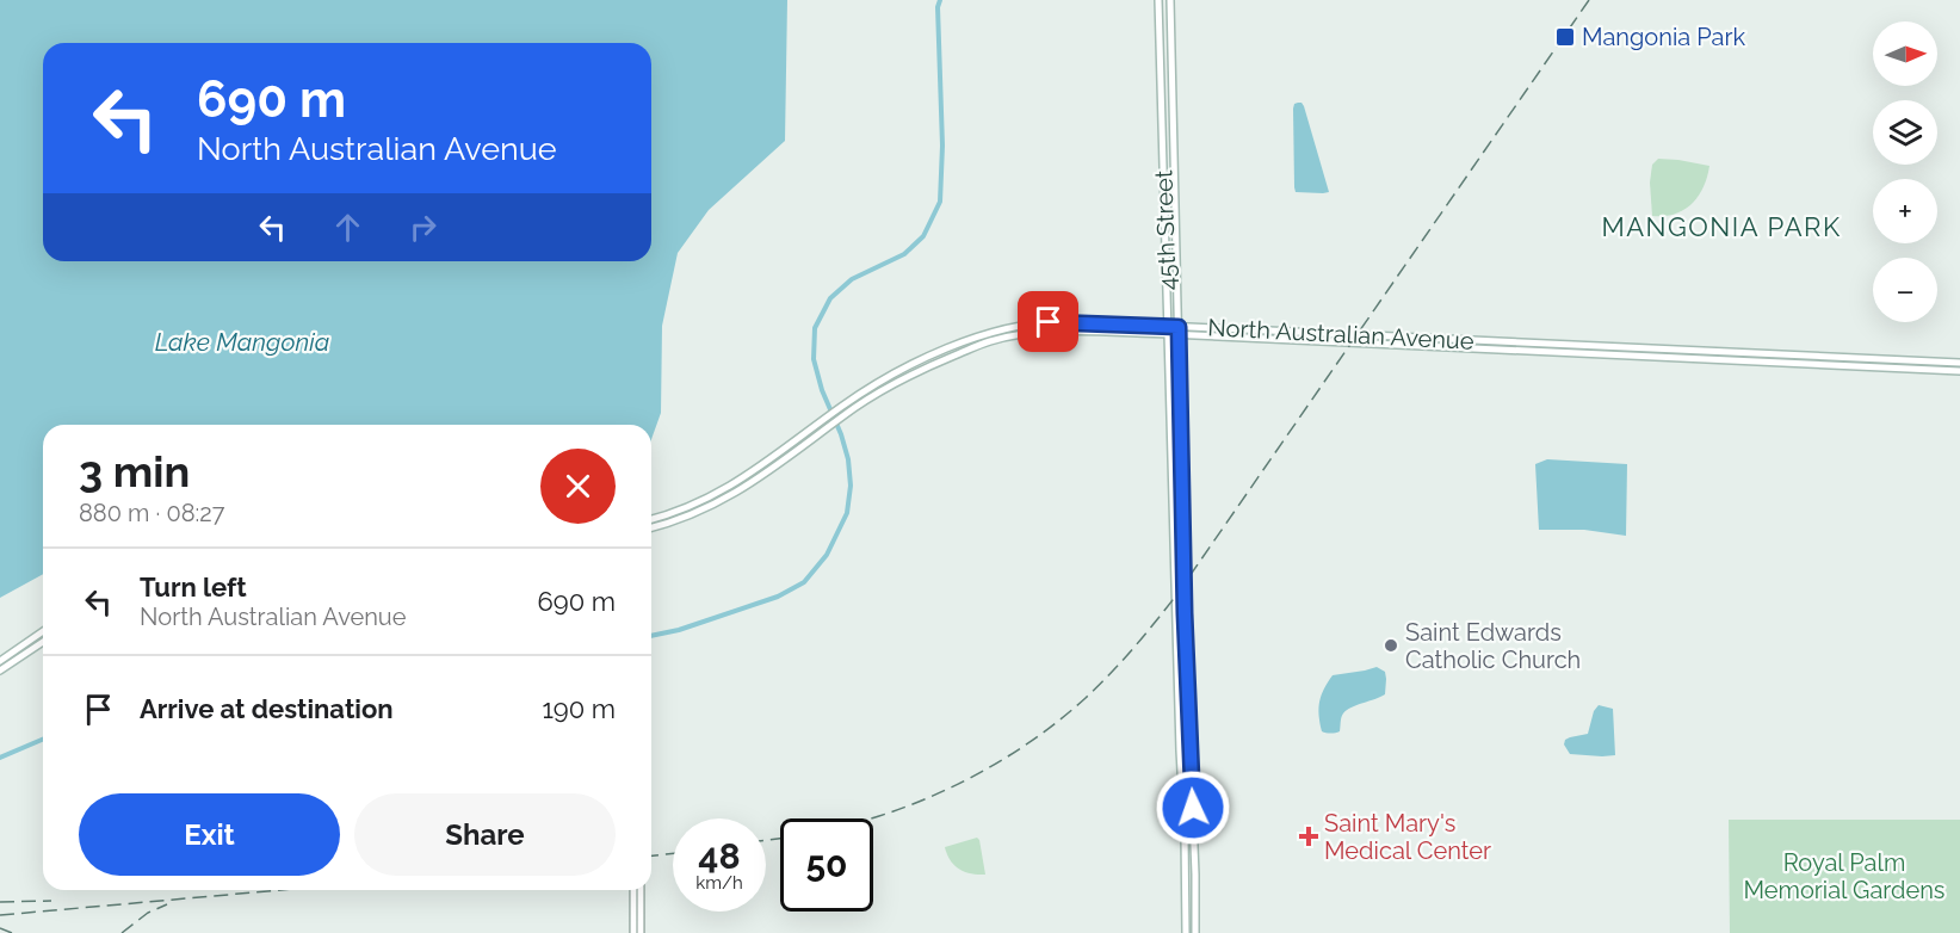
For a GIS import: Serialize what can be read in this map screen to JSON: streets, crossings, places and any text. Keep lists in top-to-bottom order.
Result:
{
  "streets": {
    "main road": ["45th Street", "North Australian Avenue"]
  },
  "crossings": [
    ["45th Street", "North Australian Avenue"]
  ],
  "districts": ["MANGONIA PARK"],
  "water": ["Lake Mangonia"],
  "parks": ["Royal Palm Memorial Gardens"],
  "places": {
    "transit": ["Mangonia Park"],
    "other": ["Saint Edwards Catholic Church"],
    "health": ["Saint Mary's Medical Center"]
  },
  "north": "right",
  "page": {
    "map_buttons": ["+", "−"],
    "turn": ["690 m", "North Australian Avenue"],
    "heading": ["3 min", "880 m · 08:27"],
    "list": [
      {
        "name": "Turn left",
        "note": "North Australian Avenue",
        "value": "690 m"
      },
      {
        "name": "Arrive at destination",
        "value": "190 m"
      }
    ],
    "buttons": ["Exit", "Share"],
    "speed": "48 km/h",
    "limit": "50"
  }
}
